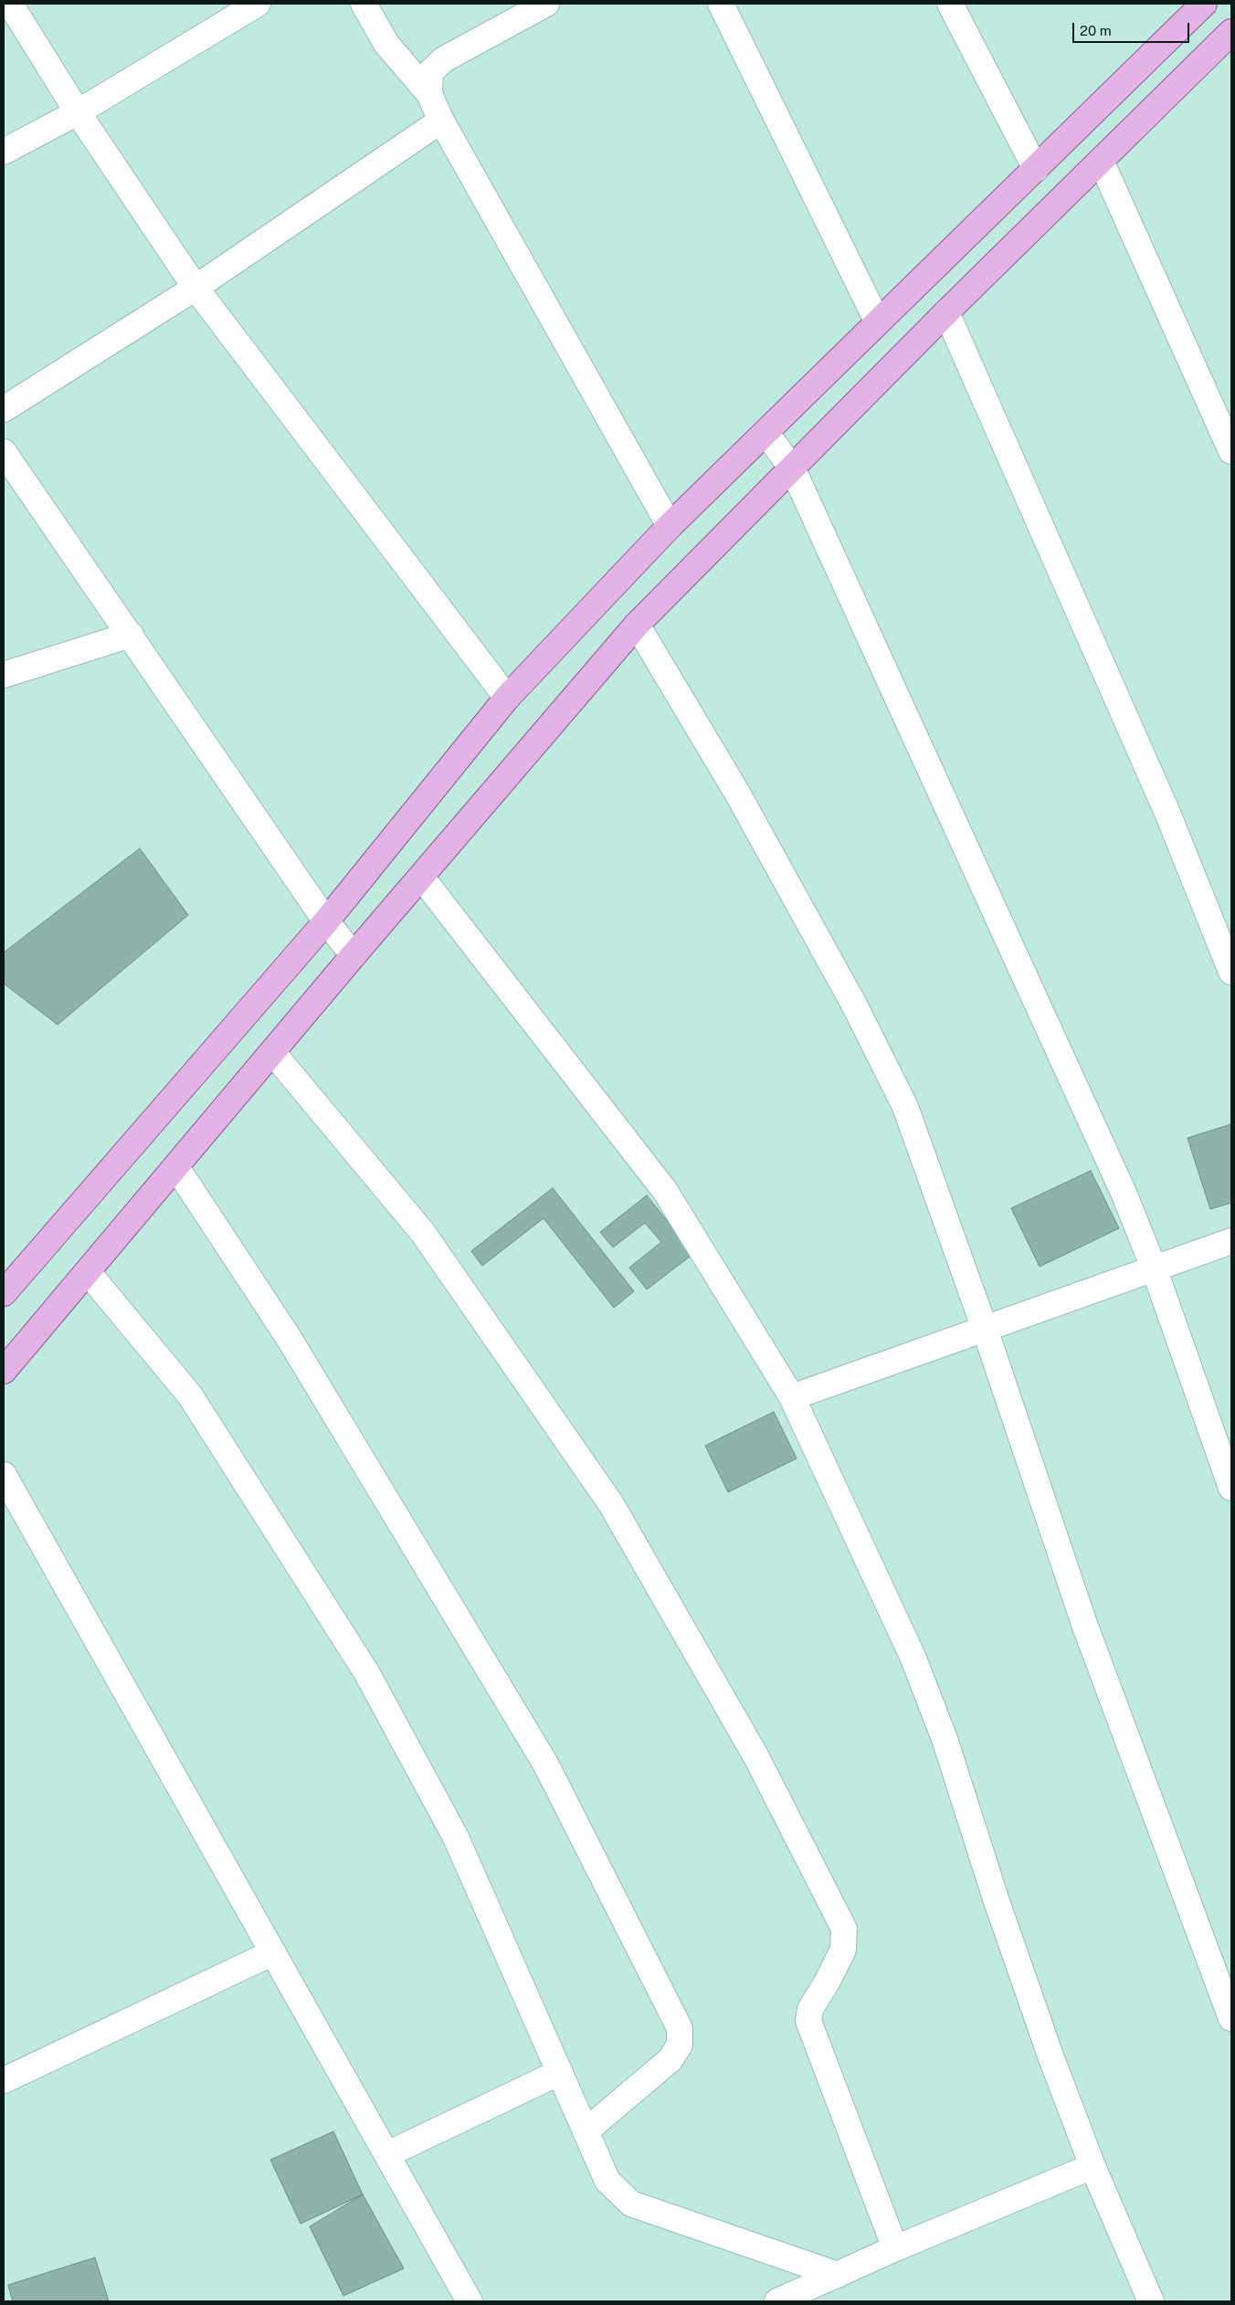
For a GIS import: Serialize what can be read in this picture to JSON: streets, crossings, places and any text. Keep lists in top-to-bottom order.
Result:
{
  "scale_bar": "20 m"
}
